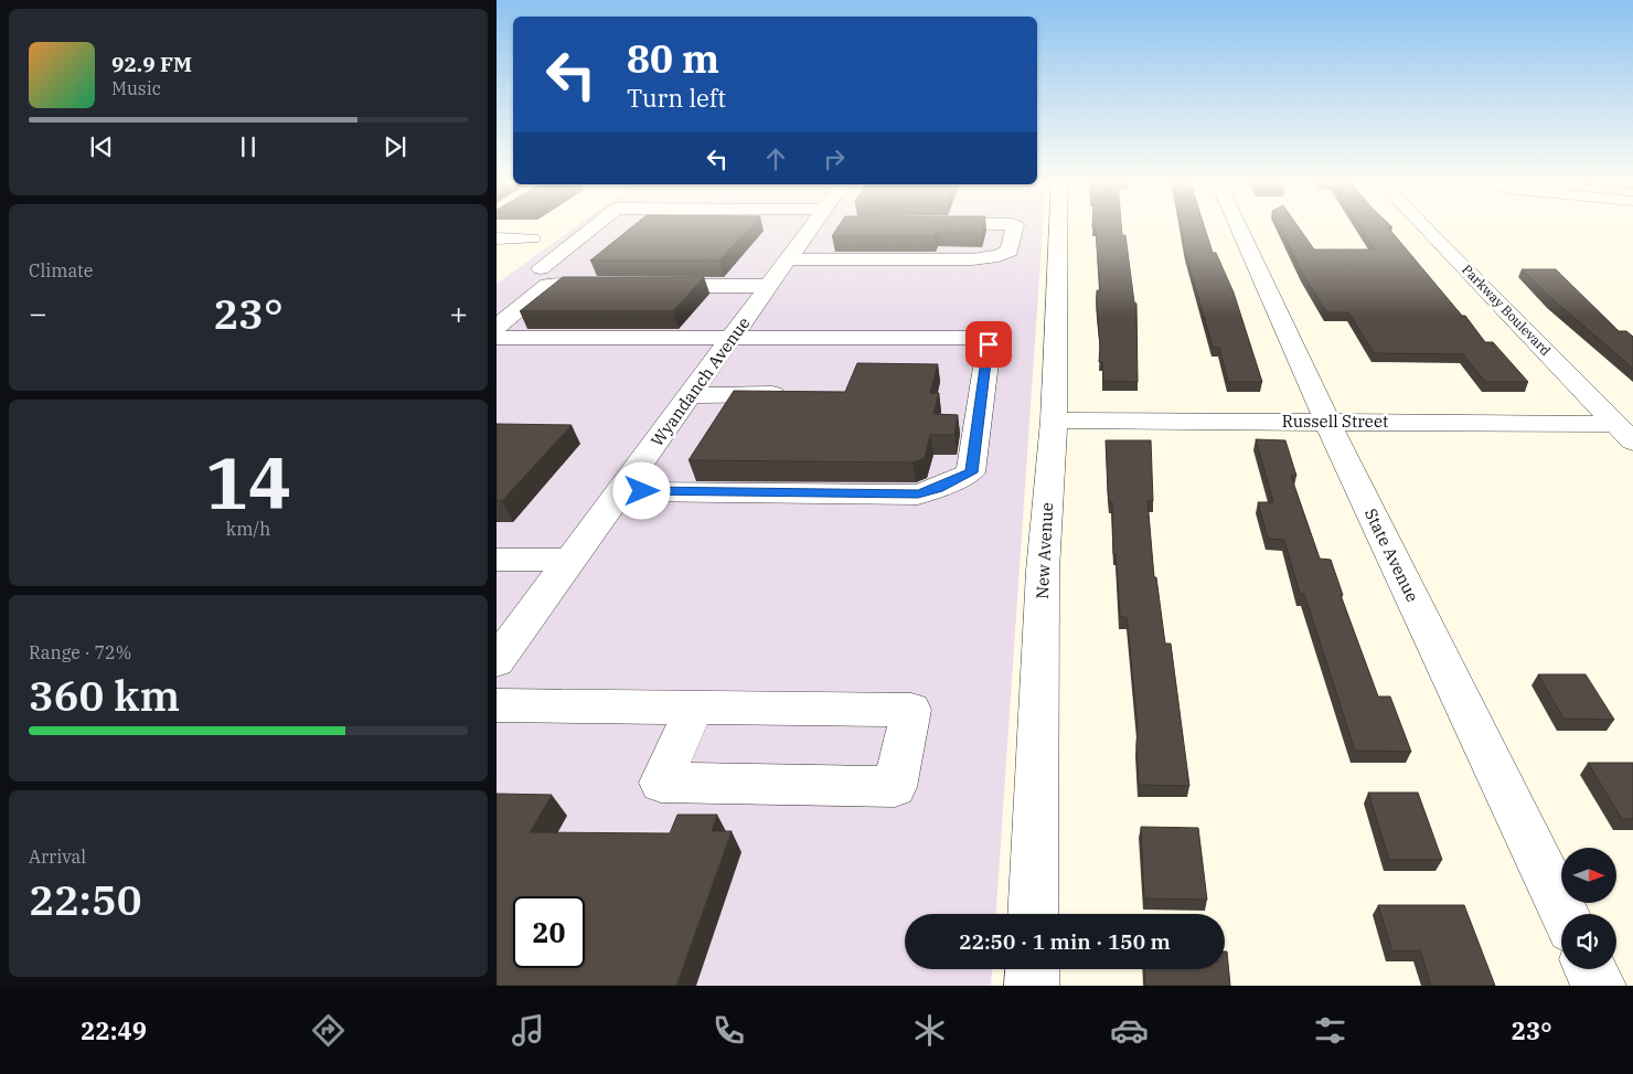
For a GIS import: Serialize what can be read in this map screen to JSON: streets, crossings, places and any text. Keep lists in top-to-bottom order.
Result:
{
  "streets": {
    "street": [
      "Parkway Boulevard",
      "Wyandanch Avenue",
      "Russell Street",
      "New Avenue",
      "State Avenue"
    ]
  },
  "crossings": [
    ["Parkway Boulevard", "Russell Street"],
    ["Russell Street", "New Avenue"],
    ["Russell Street", "State Avenue"]
  ],
  "north": "right",
  "page": {
    "turn": ["80 m", "Turn left"],
    "song": ["92.9 FM", "Music"],
    "tile": [
      "Climate",
      ["14", "km/h"],
      ["Range · 72%", "360 km"],
      ["Arrival", "22:50"]
    ],
    "heat": ["−", "23°", "+"],
    "limit": "20",
    "trip": "22:50 · 1 min · 150 m",
    "tabs": ["22:49", "23°"]
  }
}
